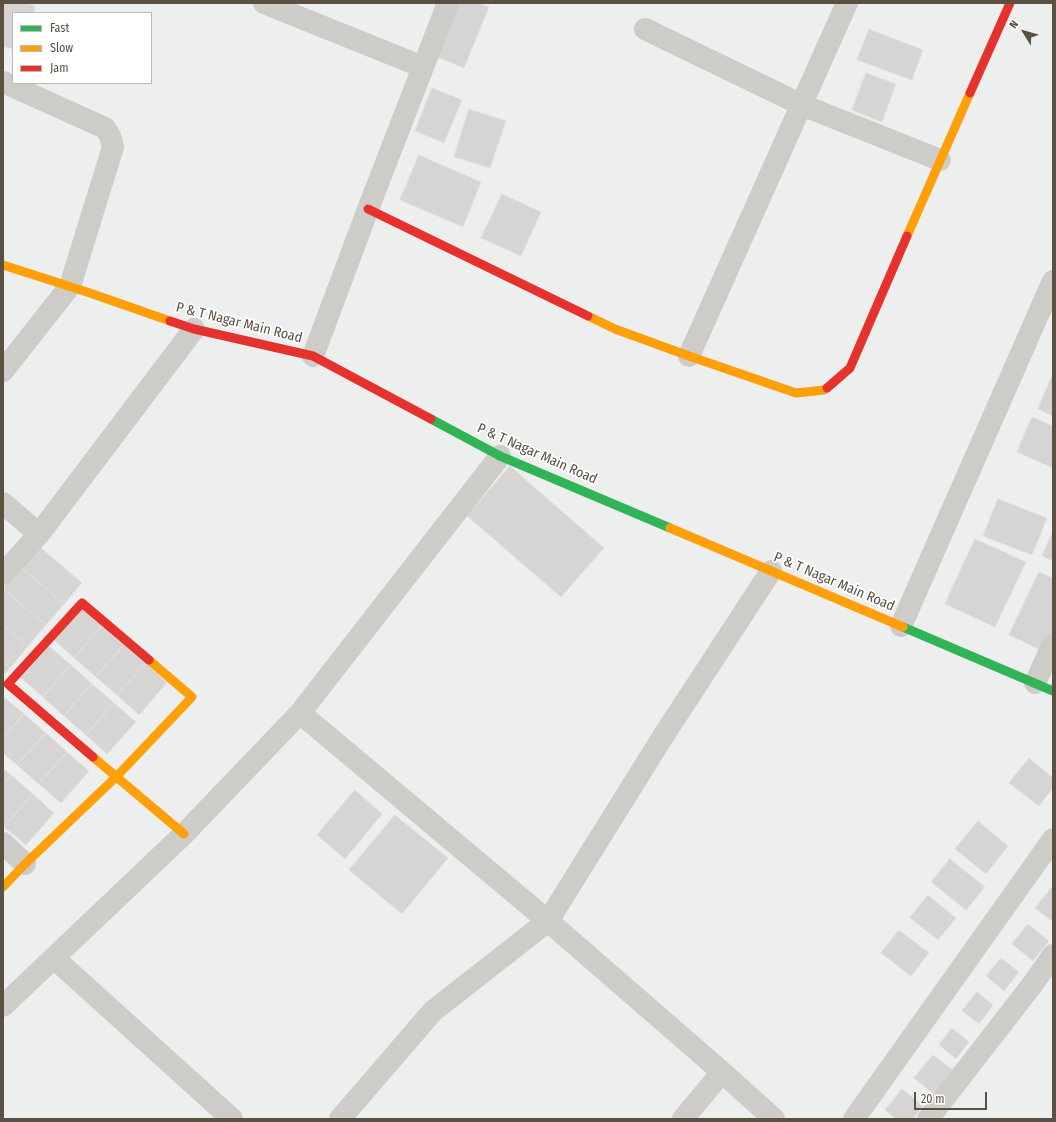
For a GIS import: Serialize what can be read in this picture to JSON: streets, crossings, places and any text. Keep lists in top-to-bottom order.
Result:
{
  "streets": {
    "street": ["P & T Nagar Main Road"]
  },
  "legend": ["Fast", "Slow", "Jam"],
  "scale_bar": "20 m",
  "north": "top left"
}
